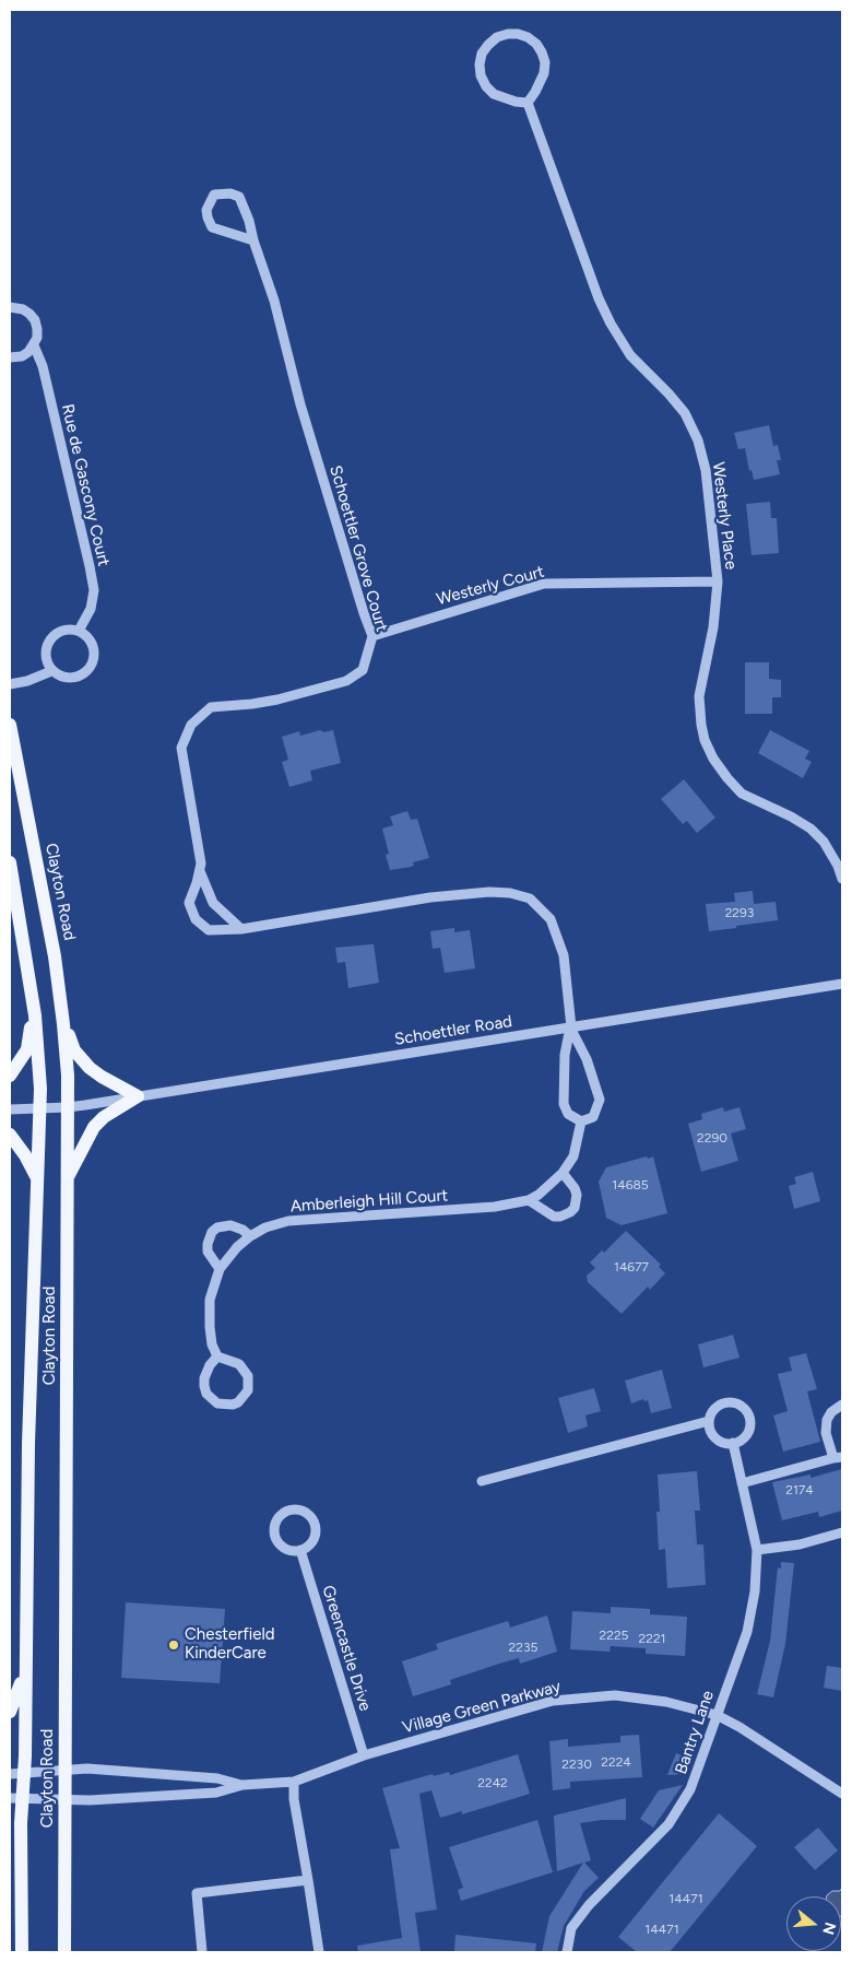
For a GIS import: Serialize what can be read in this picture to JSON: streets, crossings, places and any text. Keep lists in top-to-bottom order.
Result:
{
  "streets": {
    "main road": ["Clayton Road"],
    "street": [
      "Rue de Gascony Court",
      "Westerly Place",
      "Schoettler Grove Court",
      "Westerly Court",
      "Schoettler Road",
      "Amberleigh Hill Court",
      "Greencastle Drive",
      "Village Green Parkway",
      "Bantry Lane"
    ]
  },
  "crossings": [
    ["Westerly Place", "Westerly Court"],
    ["Schoettler Grove Court", "Westerly Court"],
    ["Schoettler Grove Court", "Schoettler Road"],
    ["Clayton Road", "Schoettler Road"],
    ["Clayton Road", "Village Green Parkway"],
    ["Greencastle Drive", "Village Green Parkway"],
    ["Village Green Parkway", "Bantry Lane"]
  ],
  "places": ["Chesterfield KinderCare"],
  "house_numbers": [
    "2293",
    "2290",
    "14685",
    "14677",
    "2174",
    "2225",
    "2221",
    "2235",
    "2224",
    "2230",
    "2242",
    "14471",
    "14471"
  ],
  "north": "right"
}
